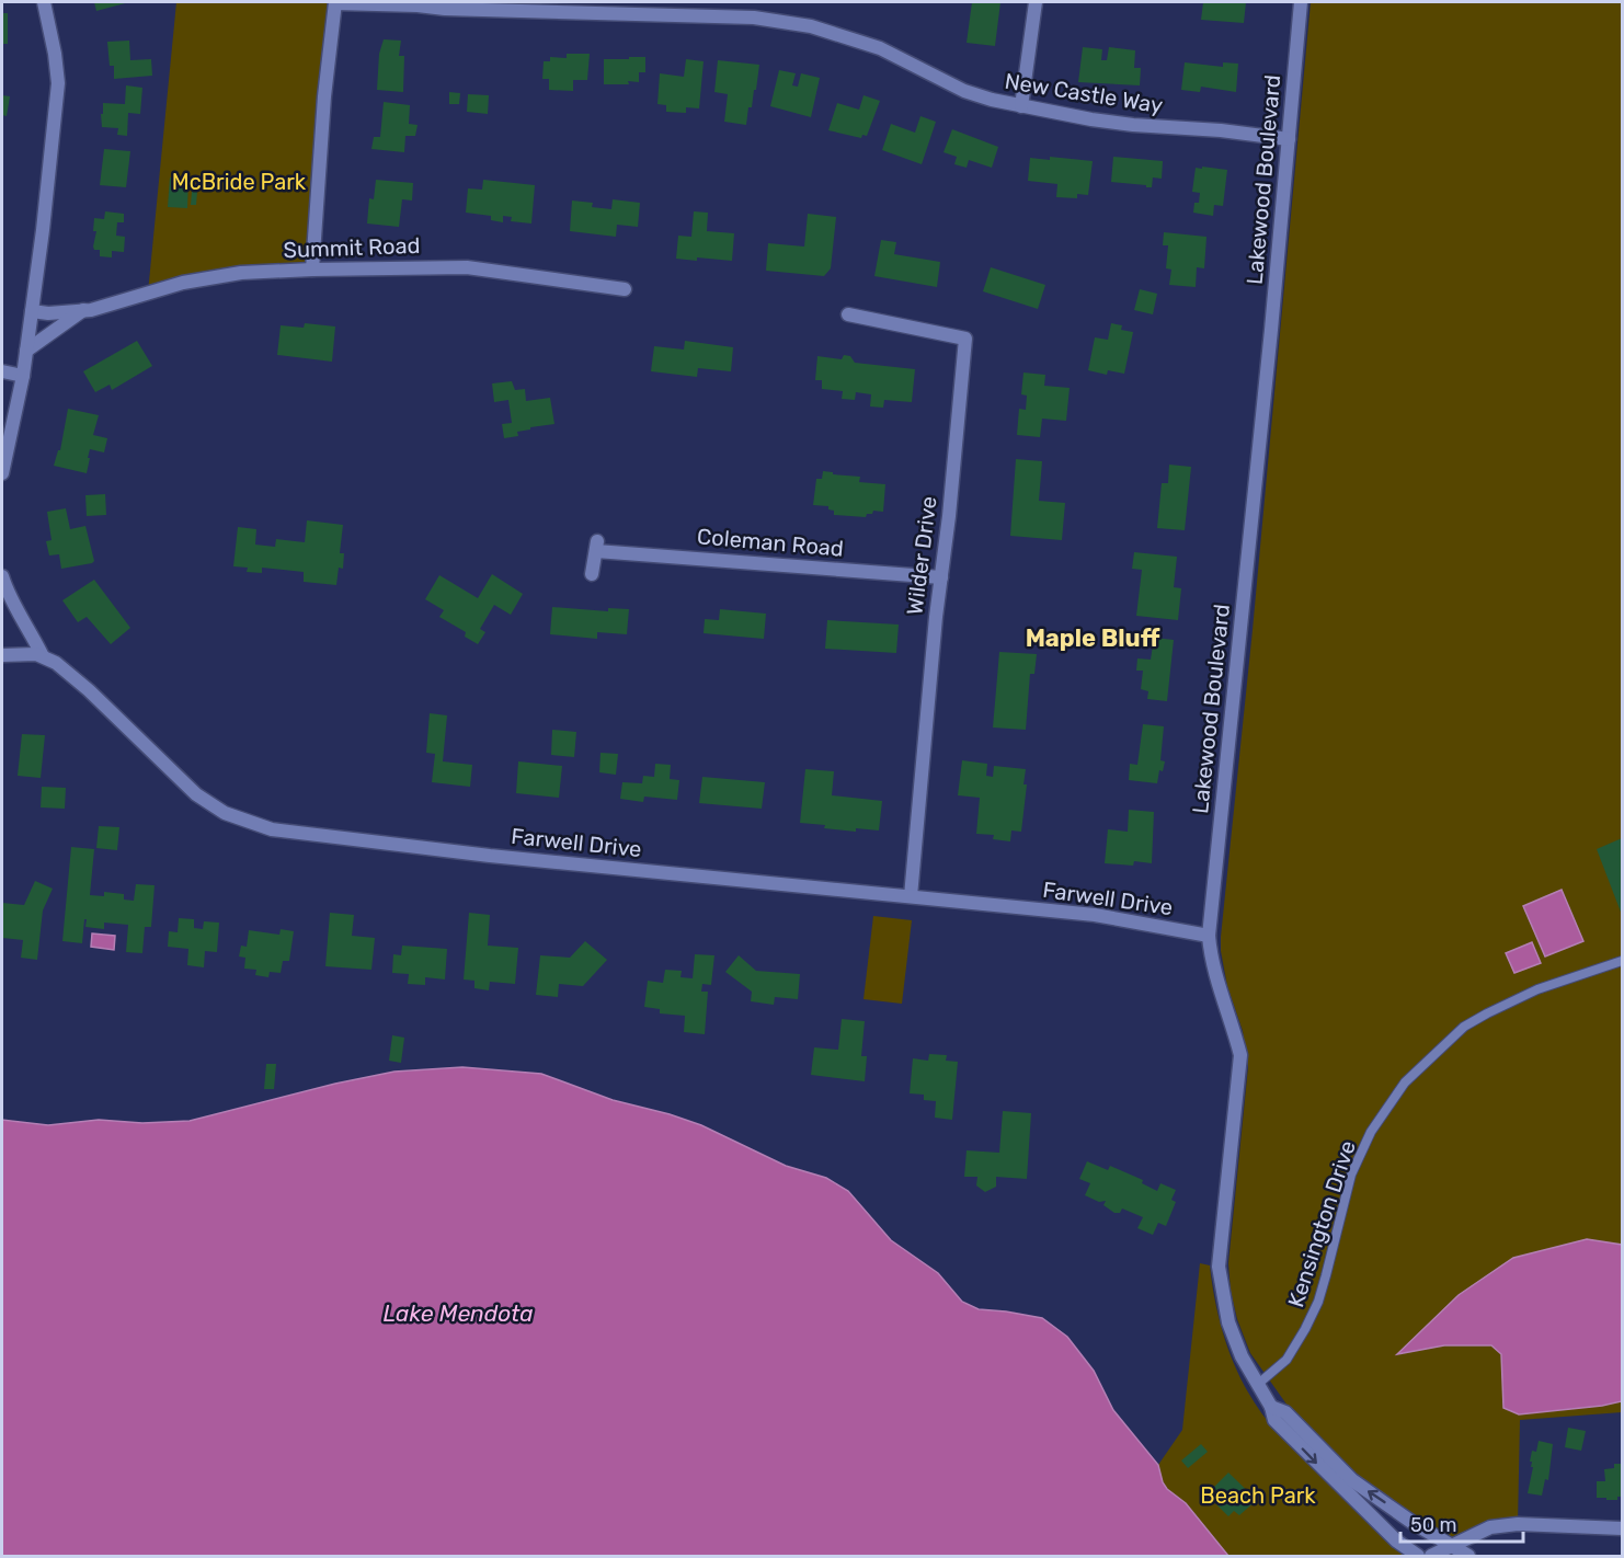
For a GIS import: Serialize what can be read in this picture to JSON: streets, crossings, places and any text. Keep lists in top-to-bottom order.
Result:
{
  "streets": {
    "street": [
      "New Castle Way",
      "Lakewood Boulevard",
      "Summit Road",
      "Coleman Road",
      "Wilder Drive",
      "Farwell Drive"
    ],
    "lane": ["Kensington Drive"]
  },
  "crossings": [
    ["New Castle Way", "Lakewood Boulevard"],
    ["Lakewood Boulevard", "Farwell Drive"],
    ["Lakewood Boulevard", "Kensington Drive"],
    ["Coleman Road", "Wilder Drive"],
    ["Wilder Drive", "Farwell Drive"]
  ],
  "districts": ["Maple Bluff"],
  "water": ["Lake Mendota"],
  "parks": ["McBride Park", "Beach Park"],
  "scale_bar": "50 m"
}
